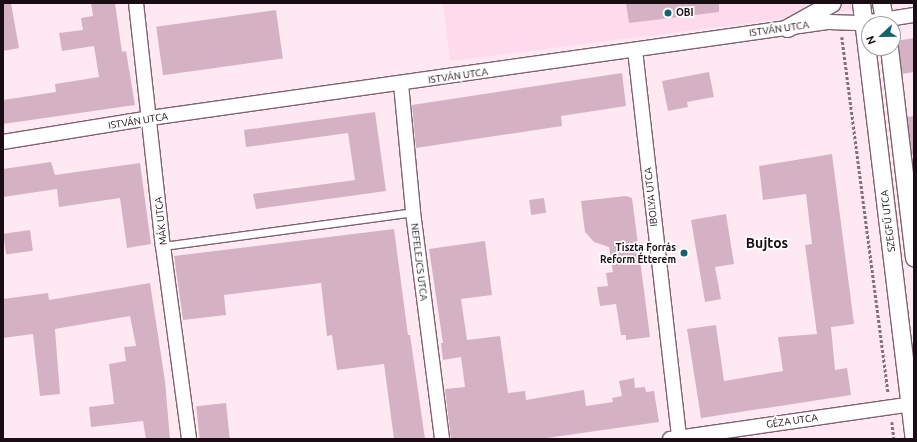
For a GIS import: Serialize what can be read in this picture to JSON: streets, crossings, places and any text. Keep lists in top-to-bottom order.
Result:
{
  "streets": {
    "street": [
      "ISTVÁN UTCA",
      "IBOLYA UTCA",
      "MÁK UTCA",
      "SZEGFŰ UTCA",
      "NEFELEJCS UTCA",
      "GÉZA UTCA"
    ]
  },
  "crossings": [
    ["ISTVÁN UTCA", "IBOLYA UTCA"],
    ["ISTVÁN UTCA", "MÁK UTCA"],
    ["ISTVÁN UTCA", "NEFELEJCS UTCA"],
    ["IBOLYA UTCA", "GÉZA UTCA"],
    ["SZEGFŰ UTCA", "GÉZA UTCA"]
  ],
  "districts": ["Bujtos"],
  "places": ["OBI", "Tiszta Forrás Reform Étterem"],
  "north": "left"
}
